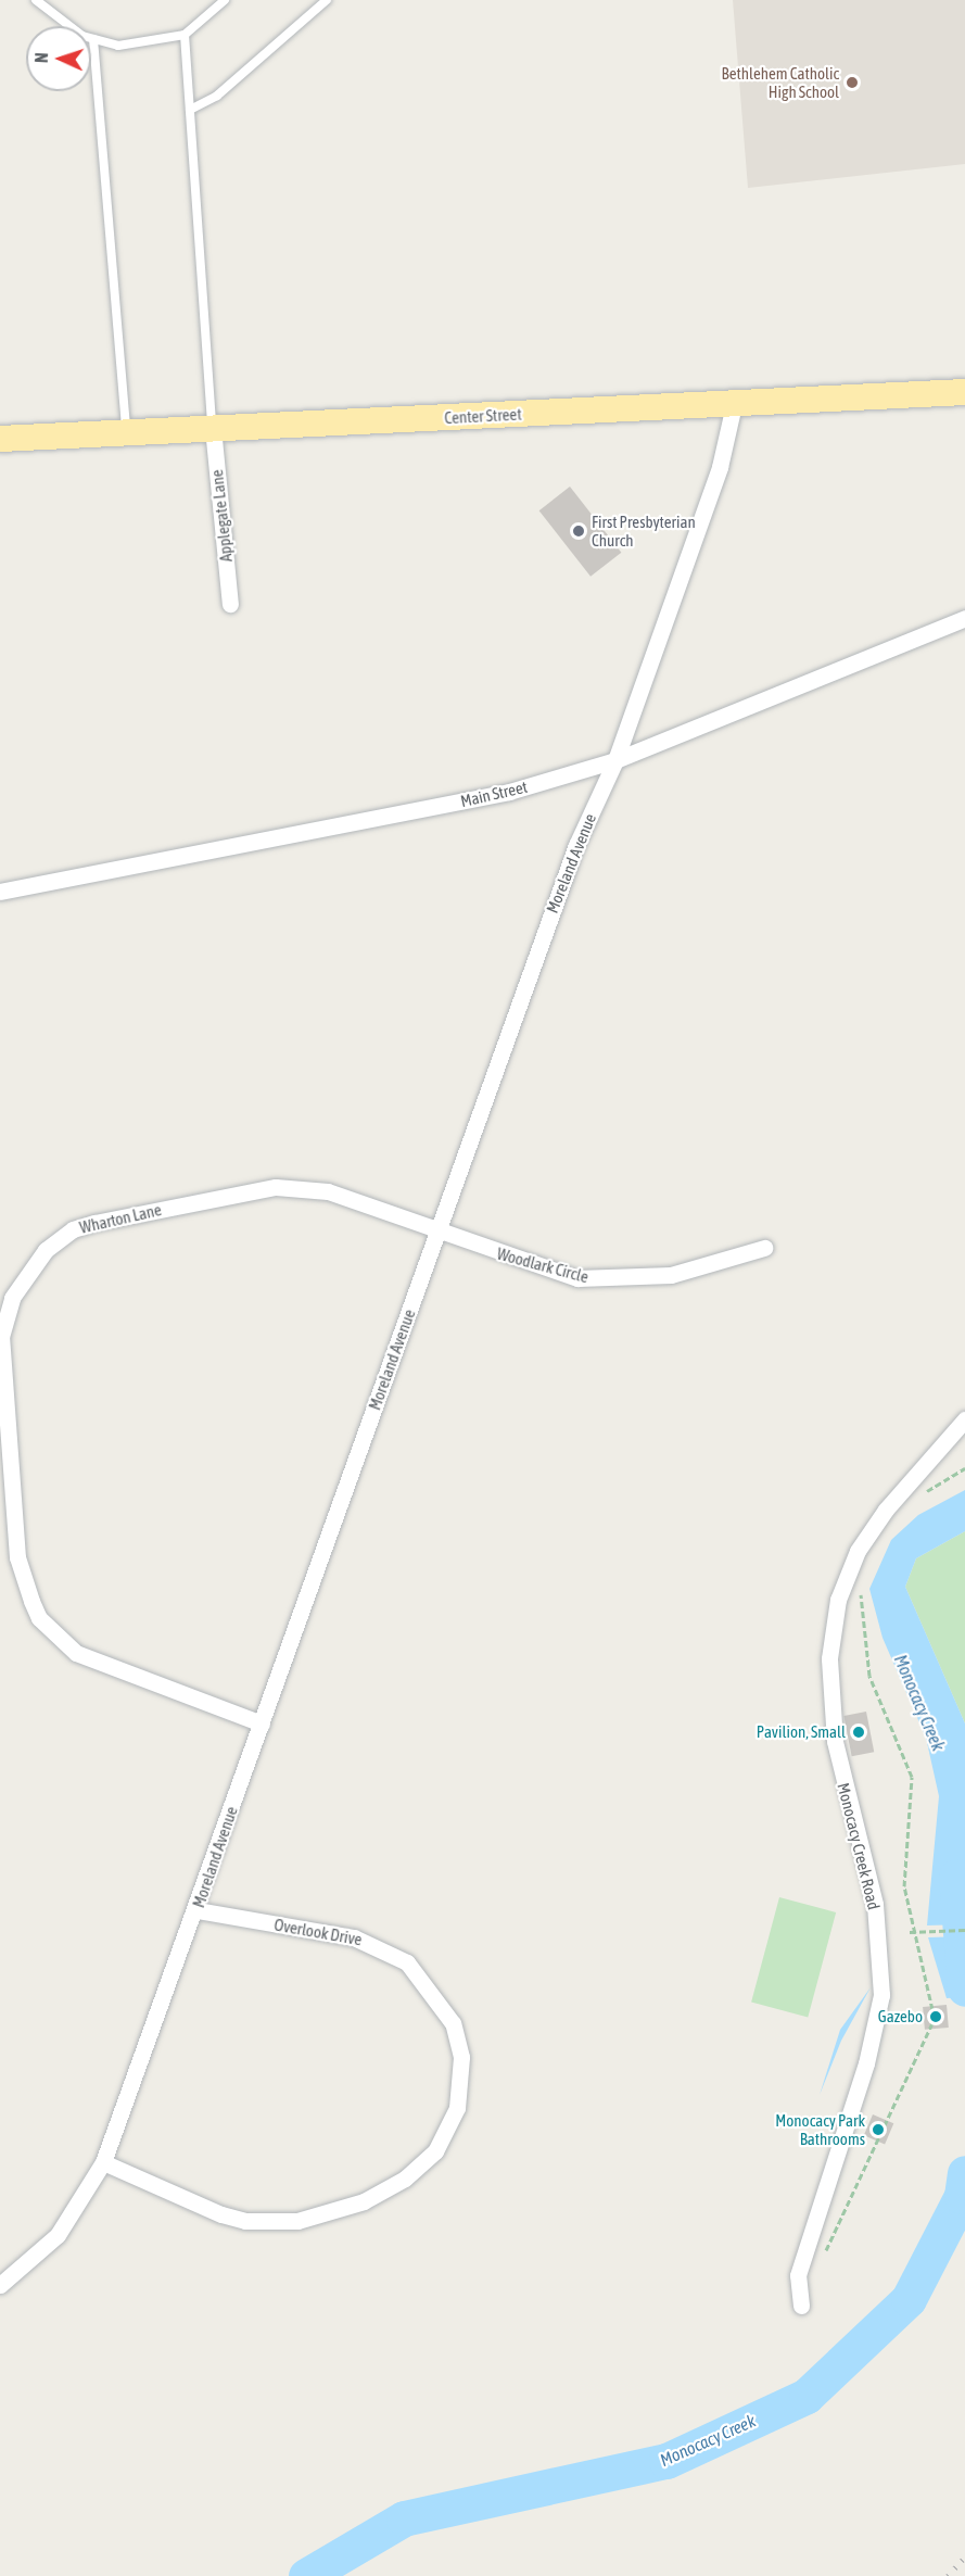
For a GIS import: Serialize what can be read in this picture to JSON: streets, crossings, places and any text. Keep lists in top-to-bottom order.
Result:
{
  "streets": {
    "main road": ["Center Street"],
    "street": [
      "Applegate Lane",
      "Main Street",
      "Moreland Avenue",
      "Wharton Lane",
      "Woodlark Circle",
      "Monocacy Creek Road",
      "Overlook Drive"
    ]
  },
  "crossings": [
    ["Center Street", "Applegate Lane"],
    ["Center Street", "Moreland Avenue"],
    ["Main Street", "Moreland Avenue"],
    ["Moreland Avenue", "Wharton Lane"],
    ["Moreland Avenue", "Woodlark Circle"],
    ["Moreland Avenue", "Overlook Drive"],
    ["Wharton Lane", "Woodlark Circle"]
  ],
  "water": ["Monocacy Creek"],
  "places": [
    "Bethlehem Catholic High School",
    "First Presbyterian Church",
    "Pavilion, Small",
    "Gazebo",
    "Monocacy Park Bathrooms"
  ],
  "north": "left"
}
